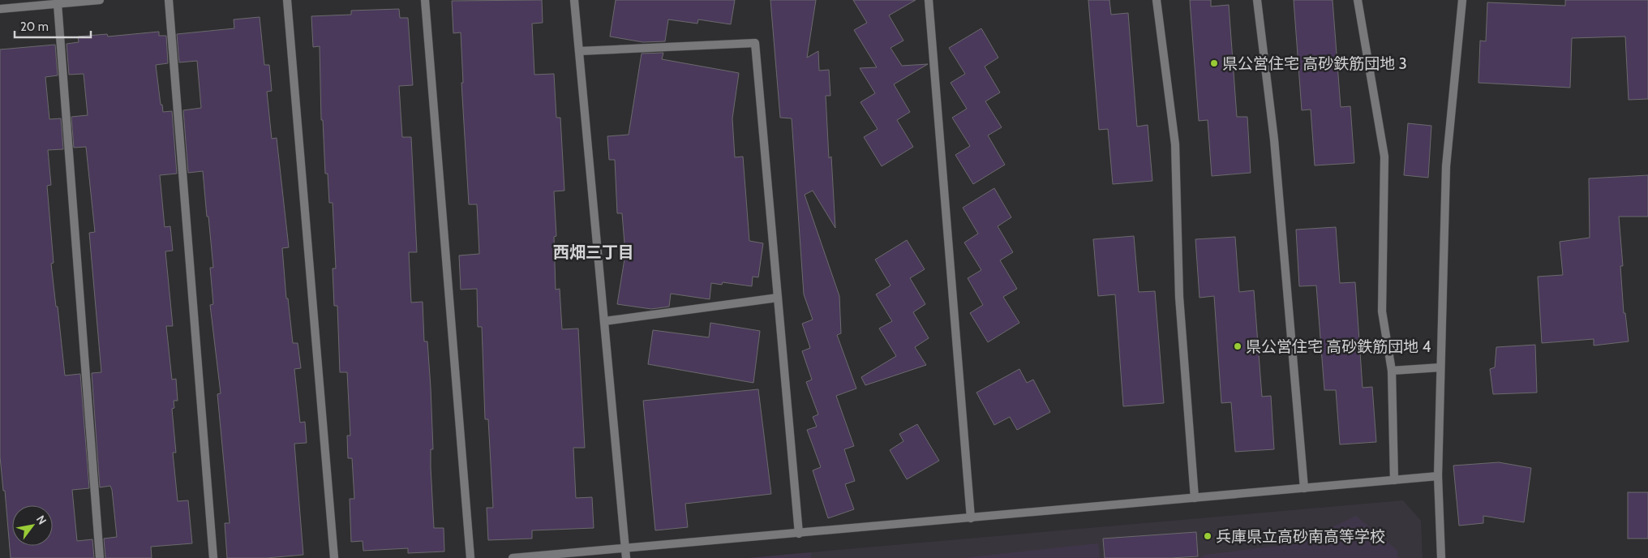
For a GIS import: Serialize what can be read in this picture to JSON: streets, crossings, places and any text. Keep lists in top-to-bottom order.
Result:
{
  "districts": ["西畑三丁目"],
  "places": ["県公営住宅 高砂鉄筋団地 3", "県公営住宅 高砂鉄筋団地 4", "兵庫県立高砂南高等学校"],
  "scale_bar": "20 m",
  "north": "top right"
}
